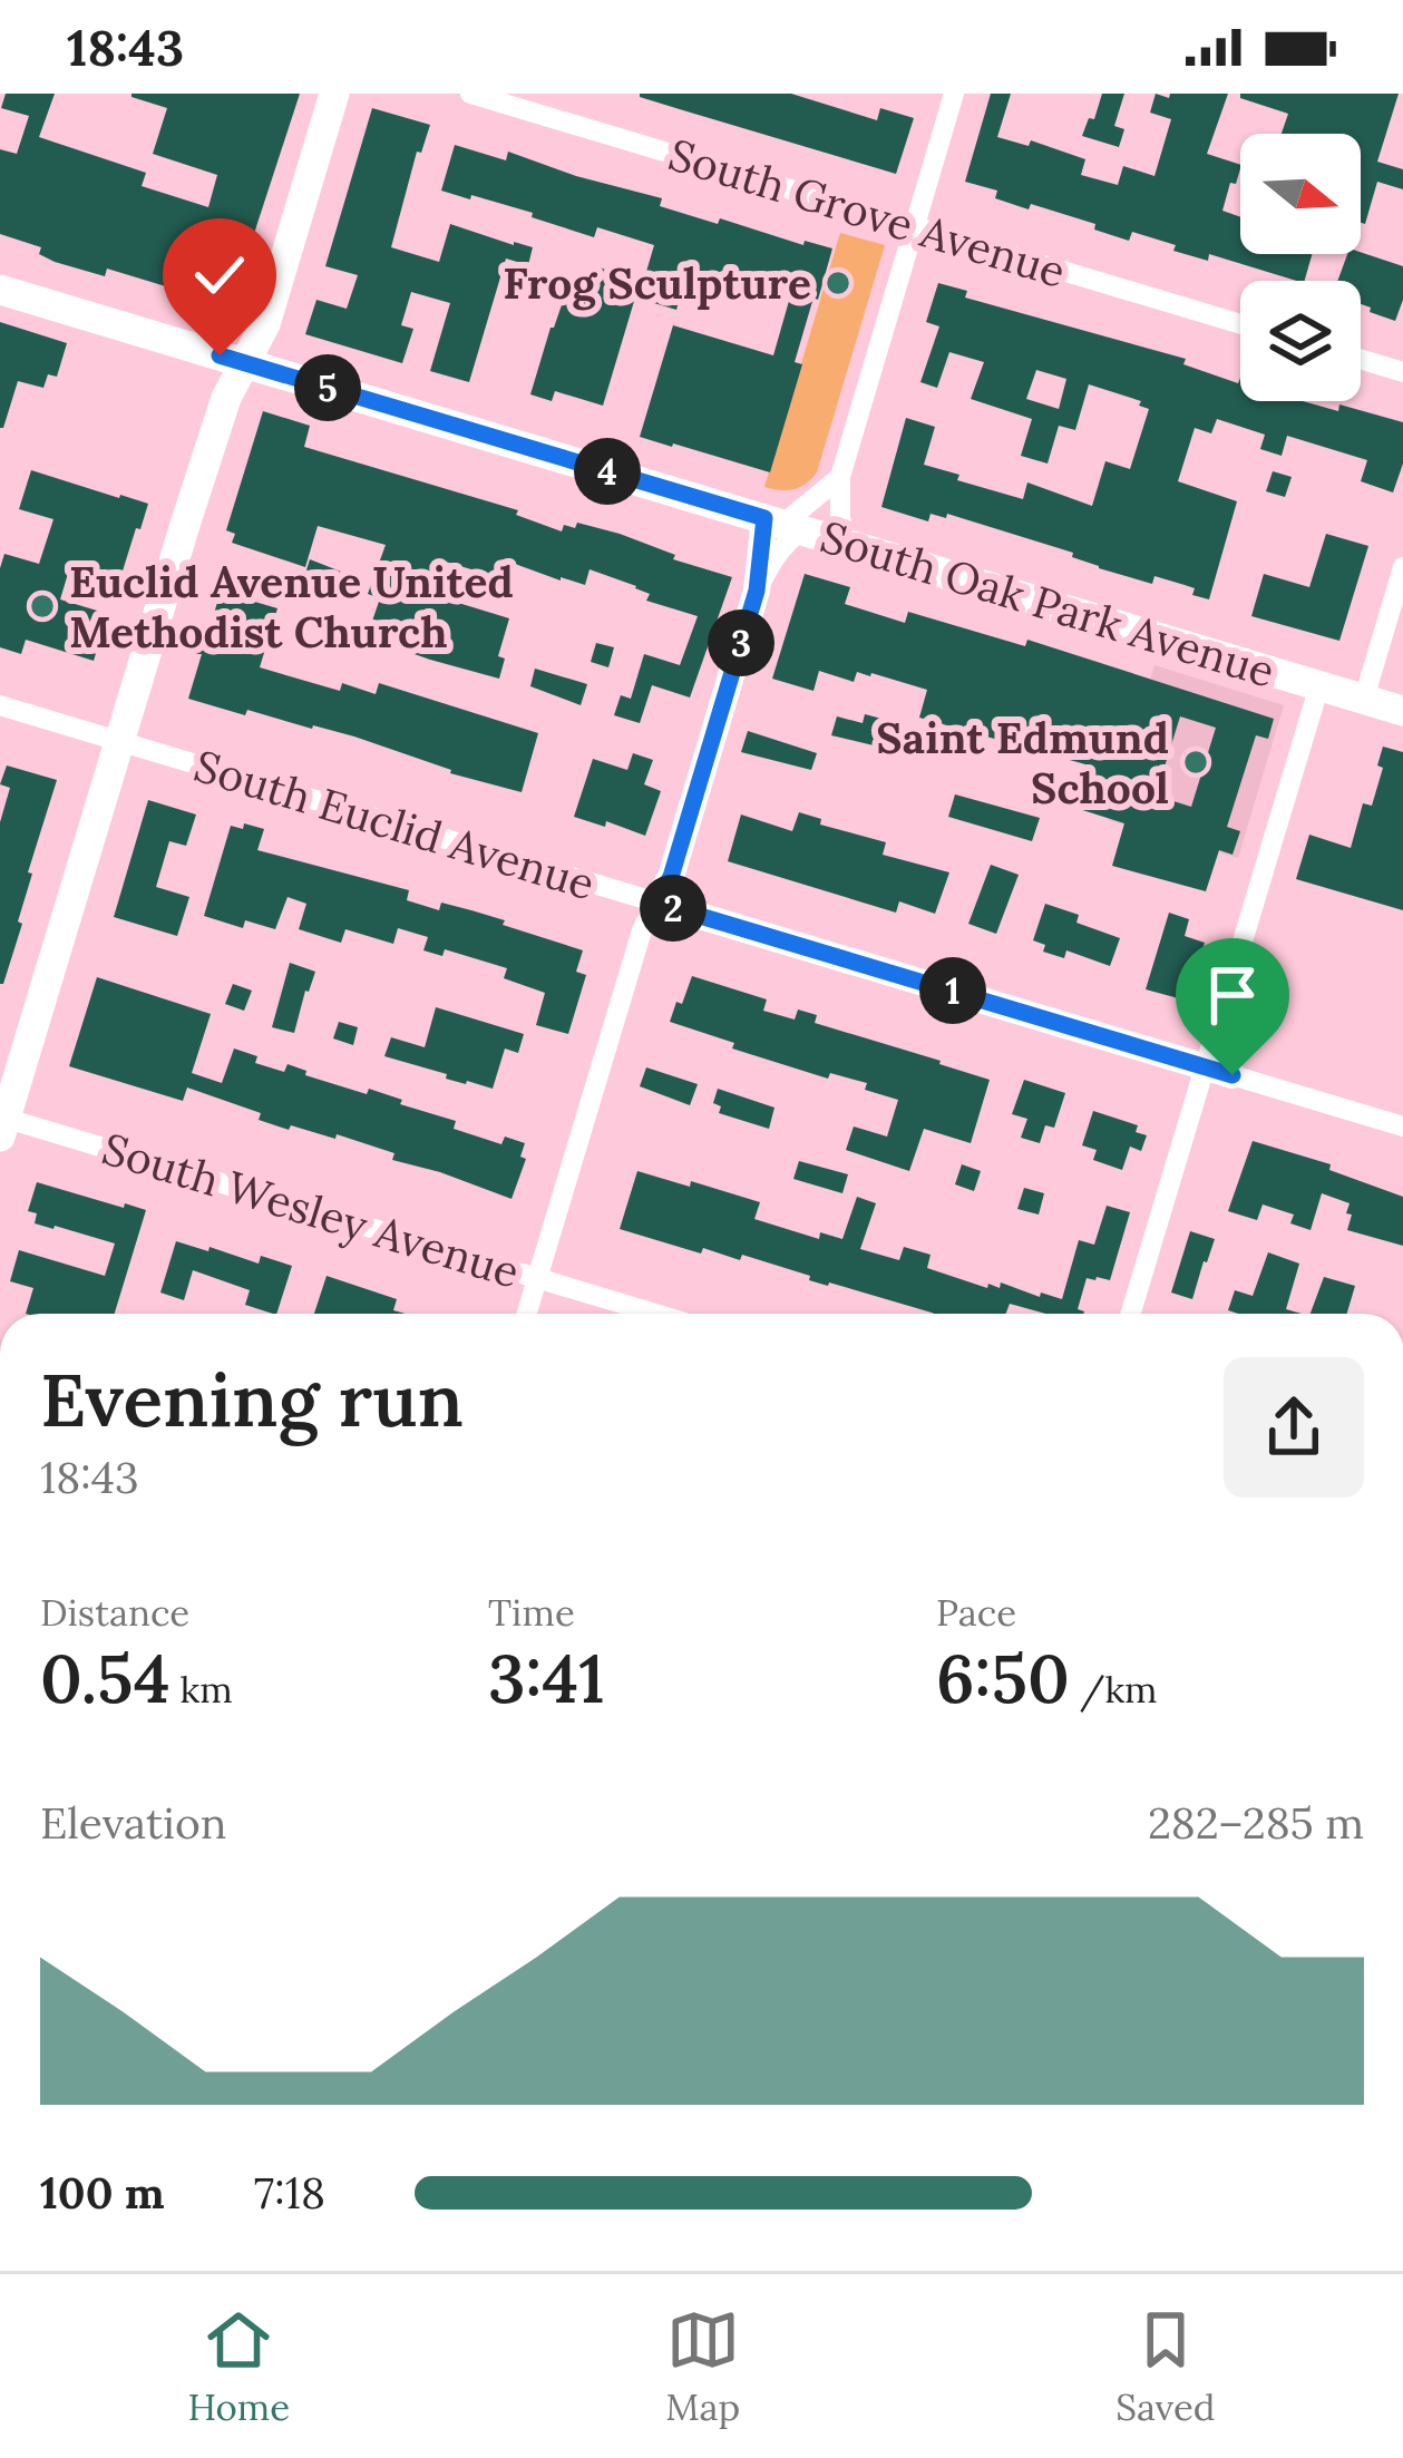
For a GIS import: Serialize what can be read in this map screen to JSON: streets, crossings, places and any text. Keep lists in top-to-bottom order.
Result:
{
  "streets": {
    "street": [
      "South Grove Avenue",
      "South Oak Park Avenue",
      "South Euclid Avenue",
      "South Wesley Avenue"
    ]
  },
  "places": ["Frog Sculpture", "Euclid Avenue United Methodist Church", "Saint Edmund School"],
  "north": "right",
  "page": {
    "status": "18:43",
    "pins": [
      "5",
      "4",
      "3",
      "2",
      "1"
    ],
    "heading": ["Evening run", "18:43"],
    "stats": [
      ["Distance", "0.54 km"],
      ["Time", "3:41"],
      ["Pace", "6:50 /km"]
    ],
    "chart": ["Elevation", "282–285 m"],
    "list": [
      {
        "name": "100 m",
        "note": "7:18"
      }
    ],
    "tabs": ["Home", "Map", "Saved"]
  }
}
